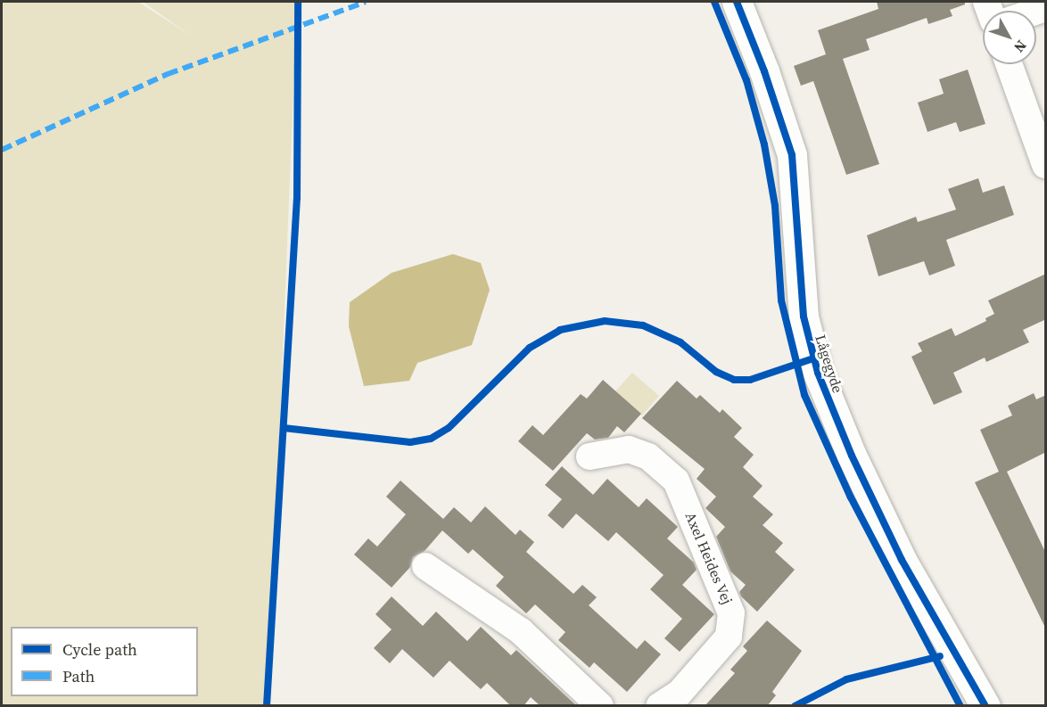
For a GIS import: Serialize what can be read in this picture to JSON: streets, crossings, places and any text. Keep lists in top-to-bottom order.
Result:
{
  "streets": {
    "street": ["Lågegyde", "Axel Heides Vej"]
  },
  "legend": ["Cycle path", "Path"],
  "north": "bottom right"
}
